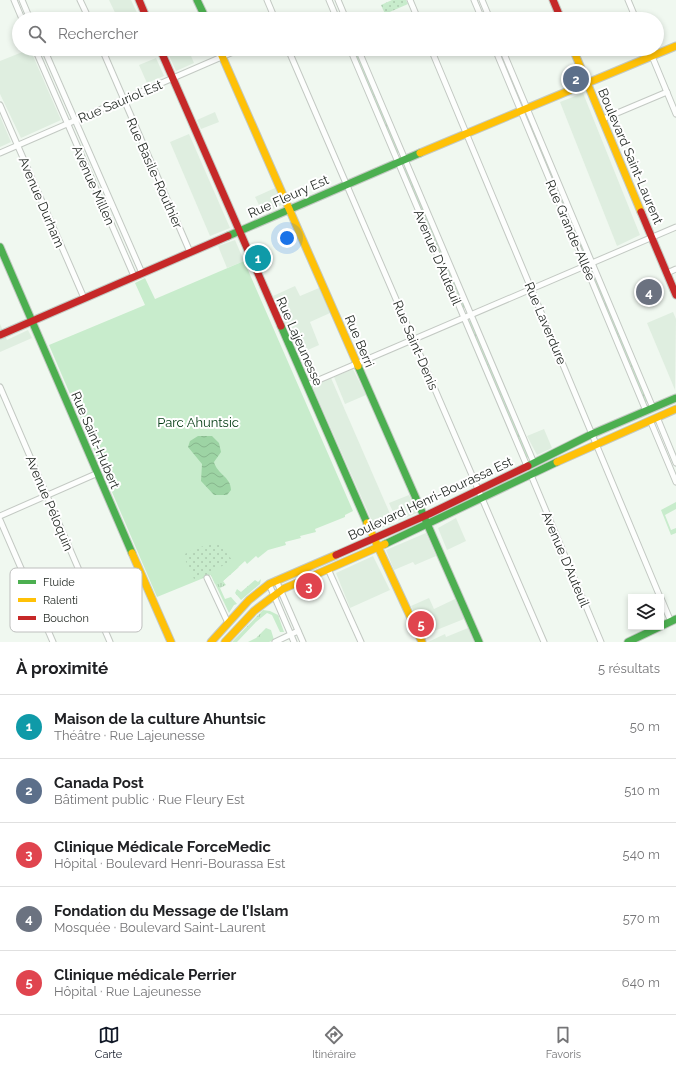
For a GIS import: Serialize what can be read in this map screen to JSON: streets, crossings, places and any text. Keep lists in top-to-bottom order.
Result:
{
  "streets": {
    "main road": [
      "Boulevard Saint-Laurent",
      "Rue Fleury Est",
      "Rue Lajeunesse",
      "Rue Berri",
      "Rue Saint-Hubert",
      "Boulevard Henri-Bourassa Est"
    ],
    "street": [
      "Rue Sauriol Est",
      "Rue Basile-Routhier",
      "Avenue Millen",
      "Avenue Durham",
      "Rue Grande-Allée",
      "Avenue D'Auteuil",
      "Rue Laverdure",
      "Rue Saint-Denis",
      "Avenue Péloquin"
    ]
  },
  "crossings": [
    ["Rue Sauriol Est", "Rue Basile-Routhier"],
    ["Rue Sauriol Est", "Avenue Millen"],
    ["Rue Sauriol Est", "Avenue Durham"],
    ["Rue Sauriol Est", "Rue Lajeunesse"],
    ["Rue Sauriol Est", "Rue Berri"],
    ["Boulevard Saint-Laurent", "Rue Fleury Est"],
    ["Rue Basile-Routhier", "Rue Fleury Est"],
    ["Avenue Millen", "Rue Fleury Est"],
    ["Rue Fleury Est", "Avenue Durham"],
    ["Rue Fleury Est", "Rue Grande-Allée"],
    ["Rue Fleury Est", "Avenue D'Auteuil"],
    ["Rue Fleury Est", "Rue Laverdure"],
    ["Rue Fleury Est", "Rue Lajeunesse"],
    ["Rue Fleury Est", "Rue Berri"],
    ["Rue Fleury Est", "Rue Saint-Denis"],
    ["Rue Fleury Est", "Rue Saint-Hubert"],
    ["Rue Grande-Allée", "Boulevard Henri-Bourassa Est"],
    ["Avenue D'Auteuil", "Boulevard Henri-Bourassa Est"],
    ["Rue Laverdure", "Boulevard Henri-Bourassa Est"],
    ["Rue Lajeunesse", "Boulevard Henri-Bourassa Est"],
    ["Rue Berri", "Boulevard Henri-Bourassa Est"],
    ["Rue Saint-Denis", "Boulevard Henri-Bourassa Est"]
  ],
  "parks": ["Parc Ahuntsic"],
  "legend": ["Fluide", "Ralenti", "Bouchon"],
  "page": {
    "search": "Rechercher",
    "pins": [
      "2",
      "1",
      "4",
      "3",
      "5"
    ],
    "heading": ["À proximité", "5 résultats"],
    "list": [
      {
        "mark": "1",
        "name": "Maison de la culture Ahuntsic",
        "note": "Théâtre · Rue Lajeunesse",
        "value": "50 m"
      },
      {
        "mark": "2",
        "name": "Canada Post",
        "note": "Bâtiment public · Rue Fleury Est",
        "value": "510 m"
      },
      {
        "mark": "3",
        "name": "Clinique Médicale ForceMedic",
        "note": "Hôpital · Boulevard Henri-Bourassa Est",
        "value": "540 m"
      },
      {
        "mark": "4",
        "name": "Fondation du Message de l’Islam",
        "note": "Mosquée · Boulevard Saint-Laurent",
        "value": "570 m"
      },
      {
        "mark": "5",
        "name": "Clinique médicale Perrier",
        "note": "Hôpital · Rue Lajeunesse",
        "value": "640 m"
      }
    ],
    "nav": ["Carte", "Itinéraire", "Favoris"]
  }
}
